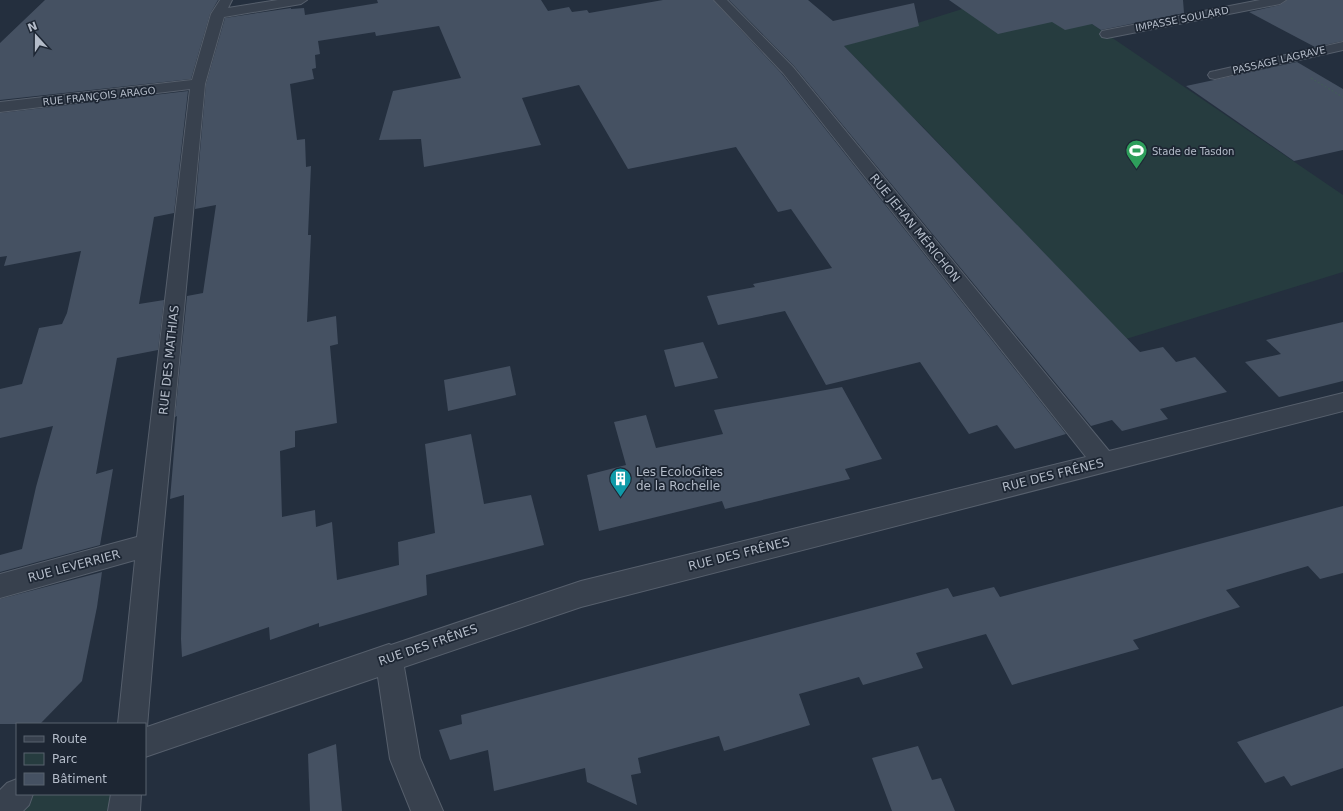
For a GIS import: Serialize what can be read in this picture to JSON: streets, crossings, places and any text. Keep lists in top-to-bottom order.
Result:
{
  "streets": {
    "street": [
      "IMPASSE SOULARD",
      "PASSAGE LAGRAVE",
      "RUE FRANÇOIS ARAGO",
      "RUE JEHAN MÉRICHON",
      "RUE DES MATHIAS",
      "RUE DES FRÊNES",
      "RUE LEVERRIER"
    ]
  },
  "crossings": [
    ["RUE FRANÇOIS ARAGO", "RUE DES MATHIAS"],
    ["RUE JEHAN MÉRICHON", "RUE DES FRÊNES"],
    ["RUE DES MATHIAS", "RUE LEVERRIER"]
  ],
  "places": {
    "sports": ["Stade de Tasdon"],
    "building": ["Les EcoloGites de la Rochelle"]
  },
  "legend": ["Route", "Parc", "Bâtiment"],
  "north": "top"
}
